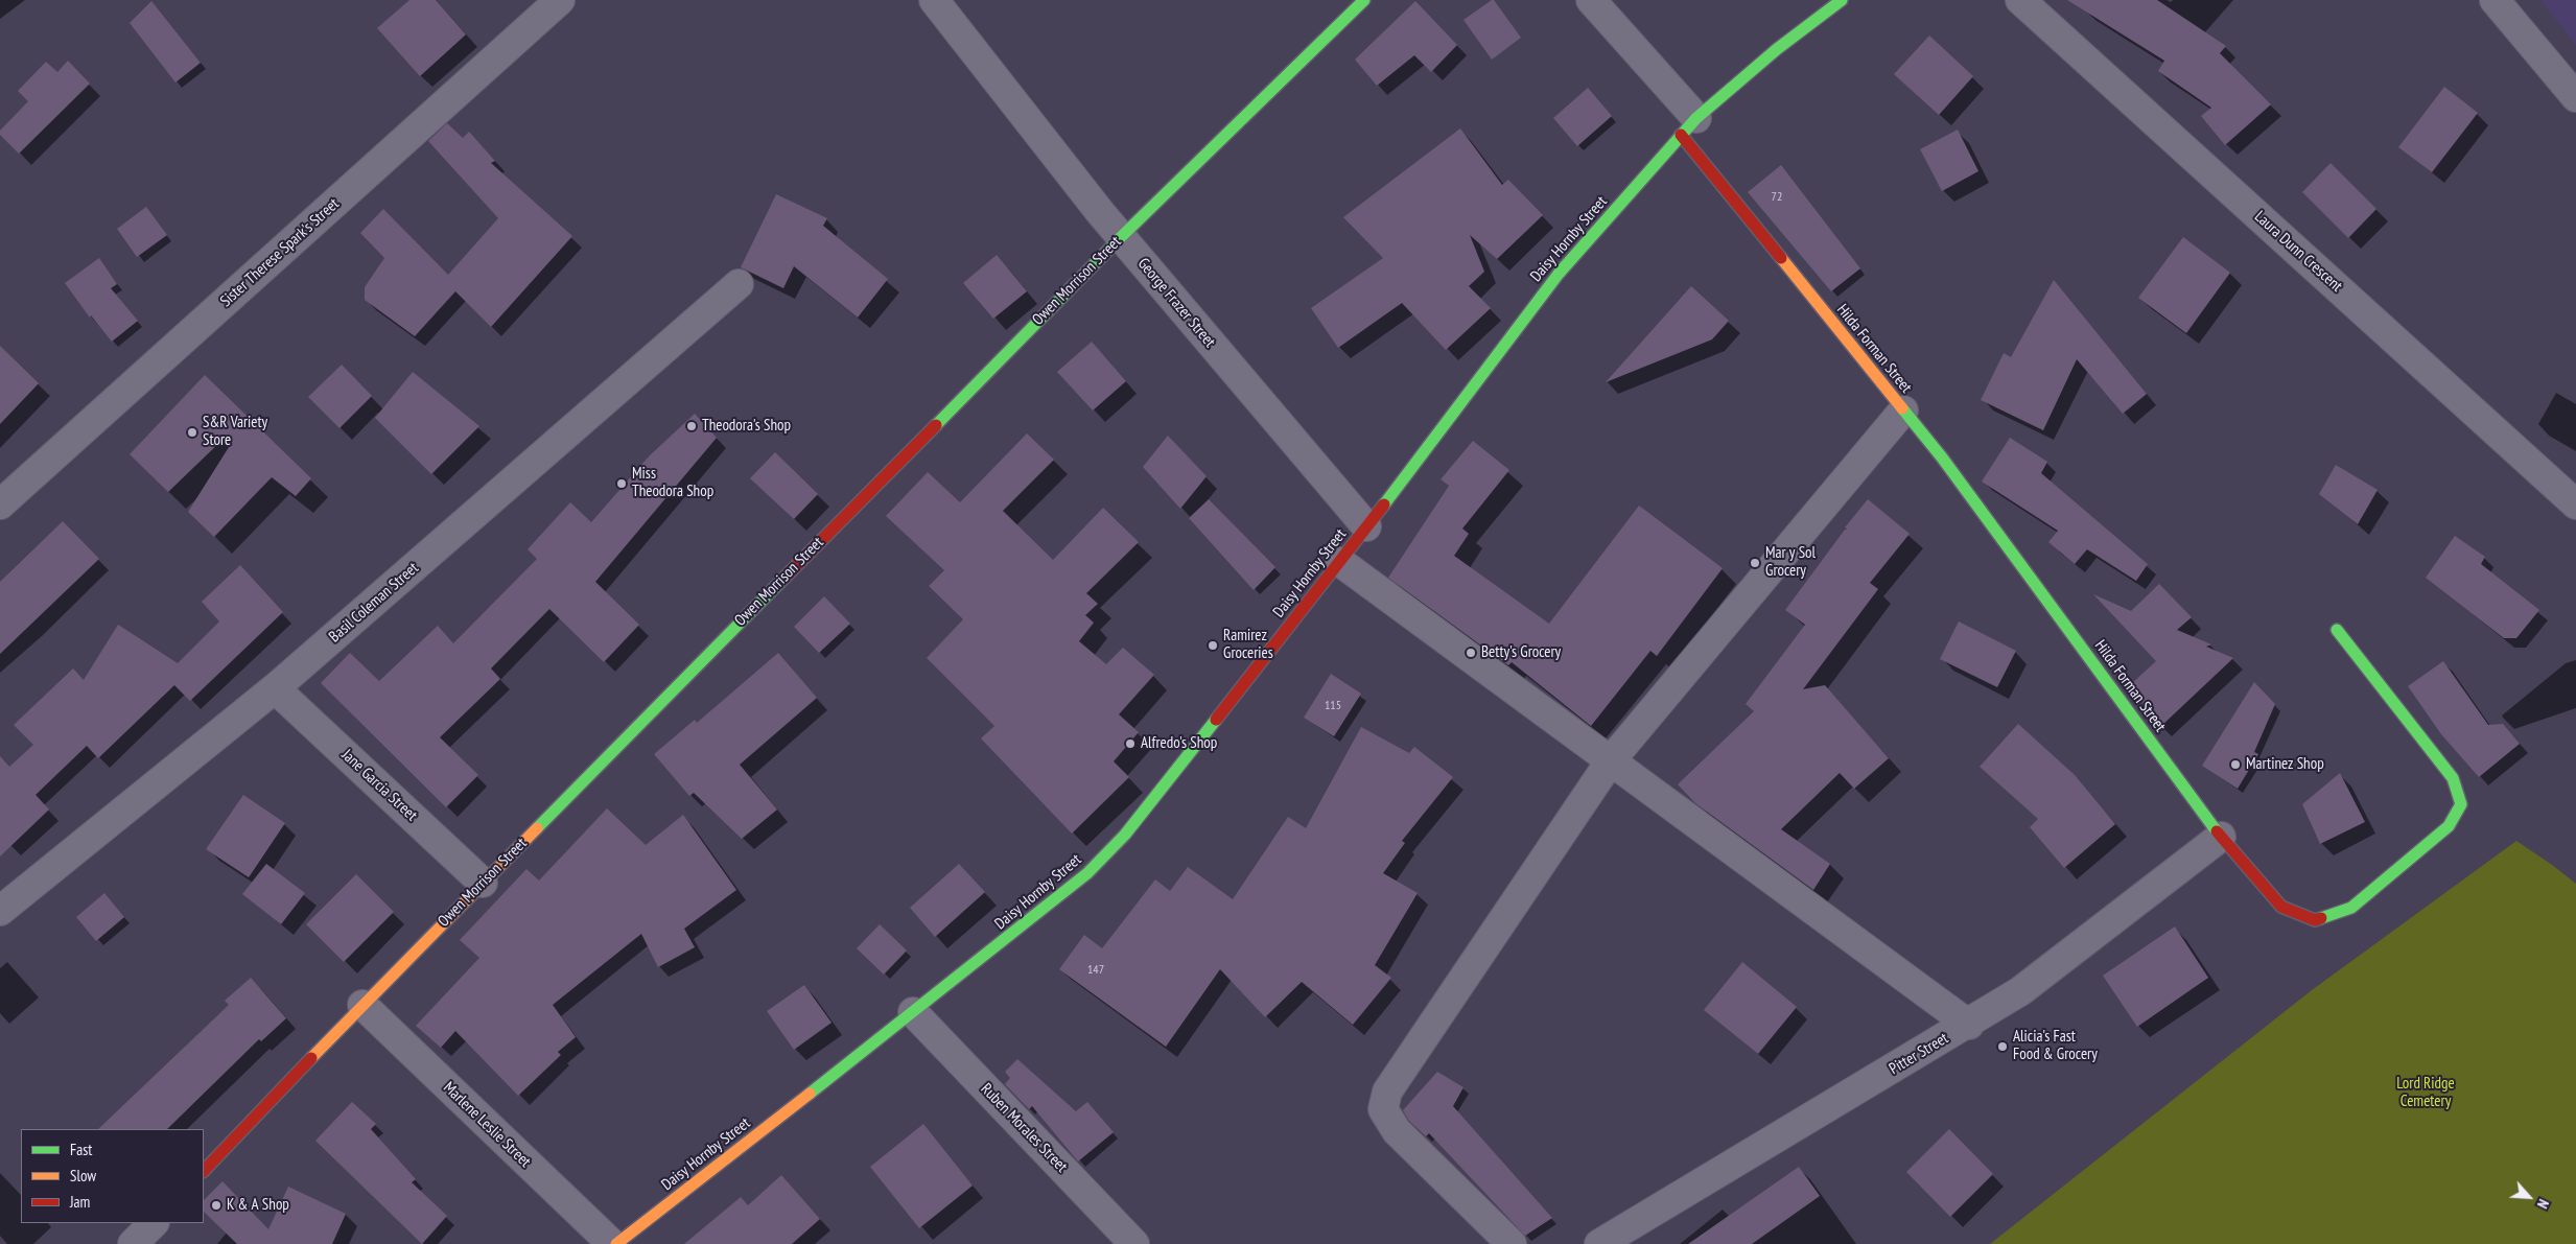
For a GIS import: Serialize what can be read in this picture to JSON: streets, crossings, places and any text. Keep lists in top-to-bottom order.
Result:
{
  "streets": {
    "street": [
      "Daisy Hornby Street",
      "Laura Dunn Crescent",
      "Sister Therese Spark's Street",
      "Owen Morrison Street",
      "George Frazer Street",
      "Hilda Forman Street",
      "Basil Coleman Street",
      "Jane Garcia Street",
      "Pitter Street",
      "Marlene Leslie Street",
      "Ruben Morales Street"
    ]
  },
  "crossings": [
    ["Daisy Hornby Street", "George Frazer Street"],
    ["Daisy Hornby Street", "Hilda Forman Street"],
    ["Daisy Hornby Street", "Ruben Morales Street"],
    ["Owen Morrison Street", "George Frazer Street"],
    ["Owen Morrison Street", "Jane Garcia Street"],
    ["Owen Morrison Street", "Marlene Leslie Street"],
    ["Hilda Forman Street", "Pitter Street"],
    ["Basil Coleman Street", "Jane Garcia Street"]
  ],
  "parks": ["Lord Ridge Cemetery"],
  "places": [
    "Theodora's Shop",
    "S&R Variety Store",
    "Miss Theodora Shop",
    "Mar y Sol Grocery",
    "Ramirez Groceries",
    "Betty's Grocery",
    "Alfredo's Shop",
    "Martinez Shop",
    "Alicia's Fast Food & Grocery",
    "K & A Shop"
  ],
  "house_numbers": ["72", "115", "147"],
  "legend": ["Fast", "Slow", "Jam"],
  "north": "bottom right"
}
